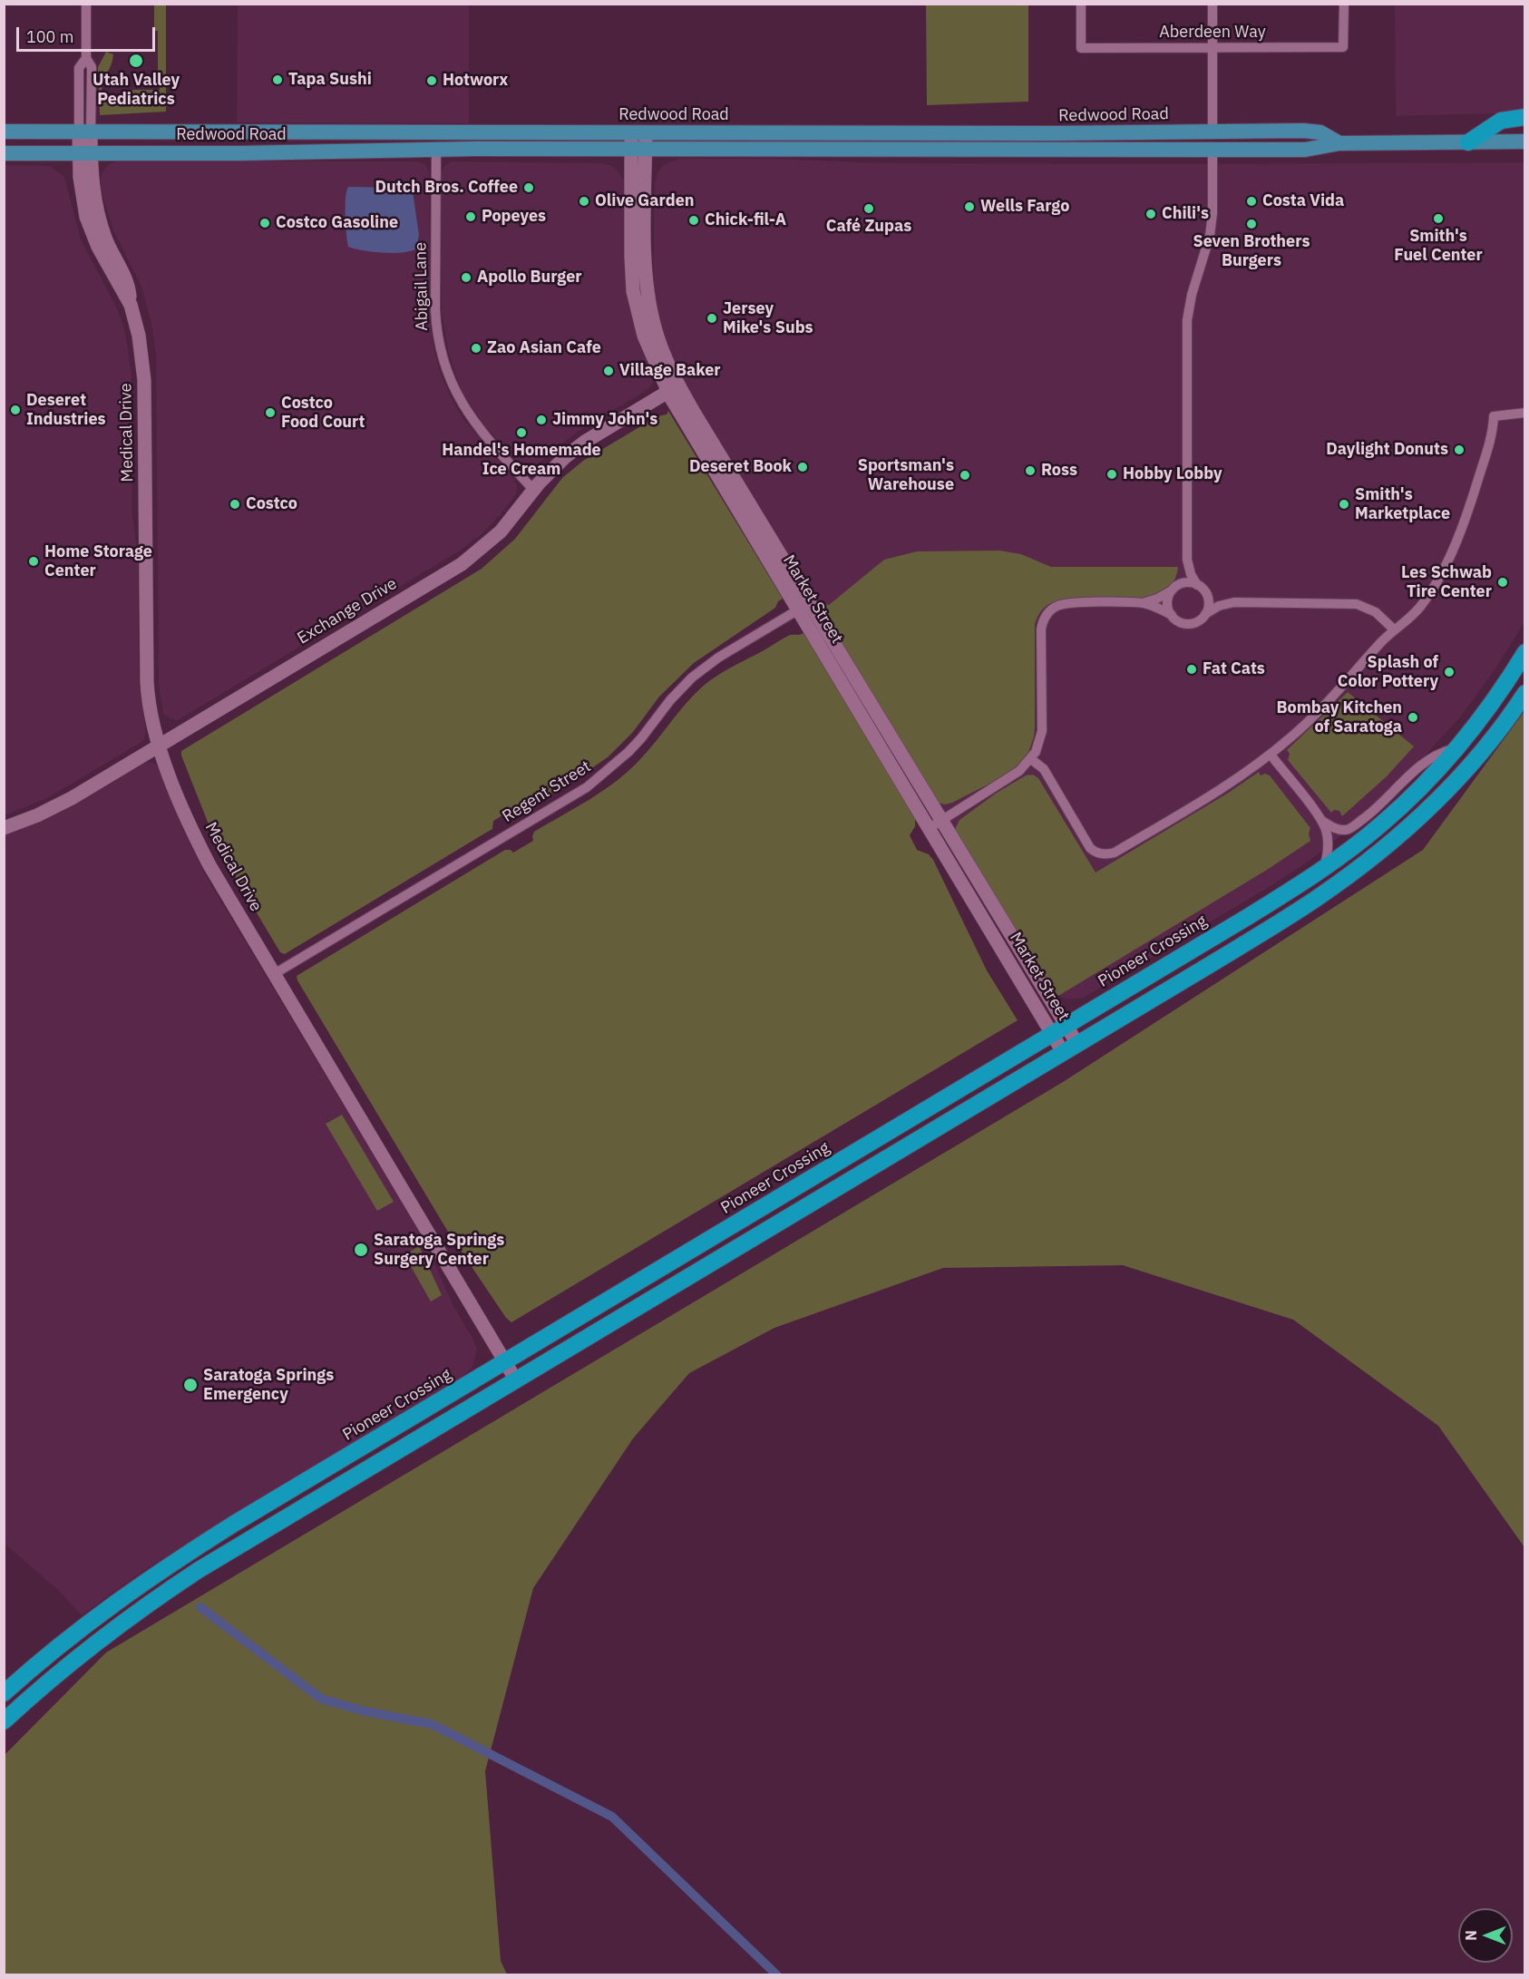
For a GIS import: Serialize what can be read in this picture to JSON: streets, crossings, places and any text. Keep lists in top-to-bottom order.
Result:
{
  "streets": {
    "highway": ["Pioneer Crossing"],
    "main road": ["Redwood Road"],
    "street": [
      "Aberdeen Way",
      "Abigail Lane",
      "Medical Drive",
      "Market Street",
      "Exchange Drive",
      "Regent Street"
    ]
  },
  "crossings": [
    ["Redwood Road", "Abigail Lane"],
    ["Redwood Road", "Medical Drive"],
    ["Redwood Road", "Market Street"],
    ["Abigail Lane", "Exchange Drive"],
    ["Medical Drive", "Exchange Drive"],
    ["Medical Drive", "Regent Street"],
    ["Medical Drive", "Pioneer Crossing"],
    ["Market Street", "Exchange Drive"],
    ["Market Street", "Regent Street"],
    ["Market Street", "Pioneer Crossing"]
  ],
  "places": [
    "Utah Valley Pediatrics",
    "Tapa Sushi",
    "Hotworx",
    "Dutch Bros. Coffee",
    "Olive Garden",
    "Costa Vida",
    "Wells Fargo",
    "Café Zupas",
    "Chili's",
    "Popeyes",
    "Smith's Fuel Center",
    "Chick-fil-A",
    "Costco Gasoline",
    "Seven Brothers Burgers",
    "Apollo Burger",
    "Jersey Mike's Subs",
    "Zao Asian Cafe",
    "Village Baker",
    "Deseret Industries",
    "Costco Food Court",
    "Jimmy John's",
    "Handel's Homemade Ice Cream",
    "Daylight Donuts",
    "Deseret Book",
    "Ross",
    "Hobby Lobby",
    "Sportsman's Warehouse",
    "Costco",
    "Smith's Marketplace",
    "Home Storage Center",
    "Les Schwab Tire Center",
    "Fat Cats",
    "Splash of Color Pottery",
    "Bombay Kitchen of Saratoga",
    "Saratoga Springs Surgery Center",
    "Saratoga Springs Emergency"
  ],
  "scale_bar": "100 m",
  "north": "left"
}
